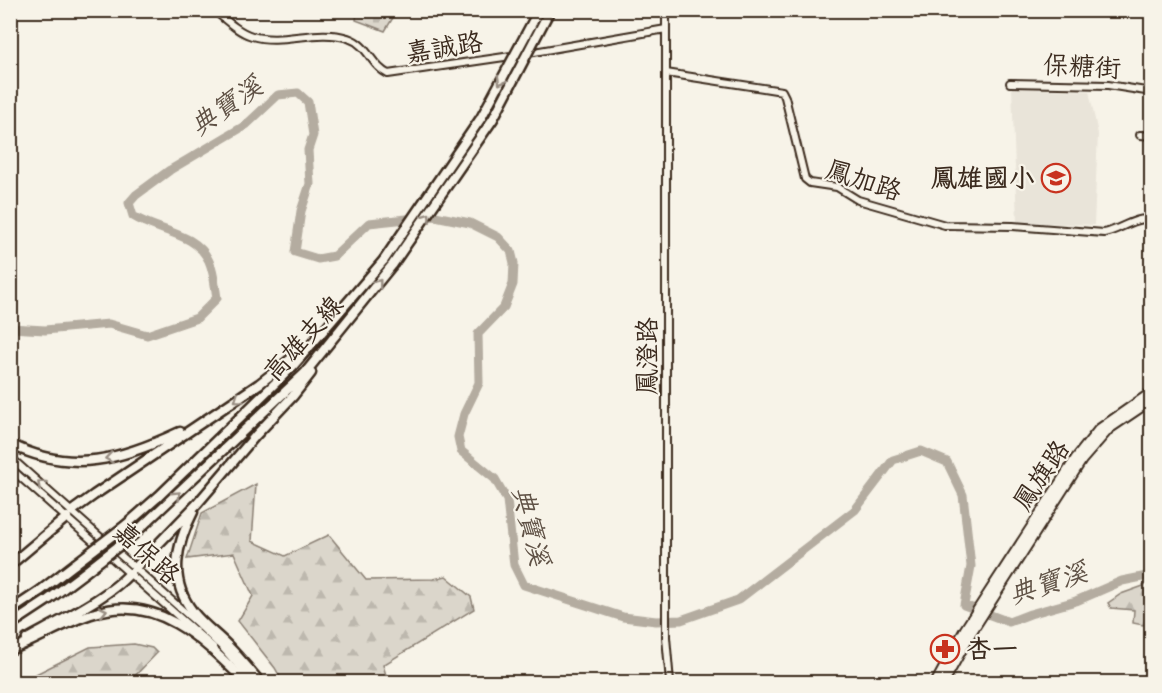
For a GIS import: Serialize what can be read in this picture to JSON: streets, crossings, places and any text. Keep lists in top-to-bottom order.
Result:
{
  "streets": {
    "highway": ["高雄支線"],
    "main road": ["鳳旗路"],
    "street": [
      "嘉誠路",
      "保糖街",
      "鳳加路",
      "鳳澄路",
      "嘉保路"
    ]
  },
  "crossings": [
    ["嘉誠路", "鳳澄路"],
    ["鳳加路", "鳳澄路"]
  ],
  "water": ["典寶溪"],
  "places": {
    "school or university": ["鳳雄國小"],
    "pharmacy": ["杏一"]
  }
}
